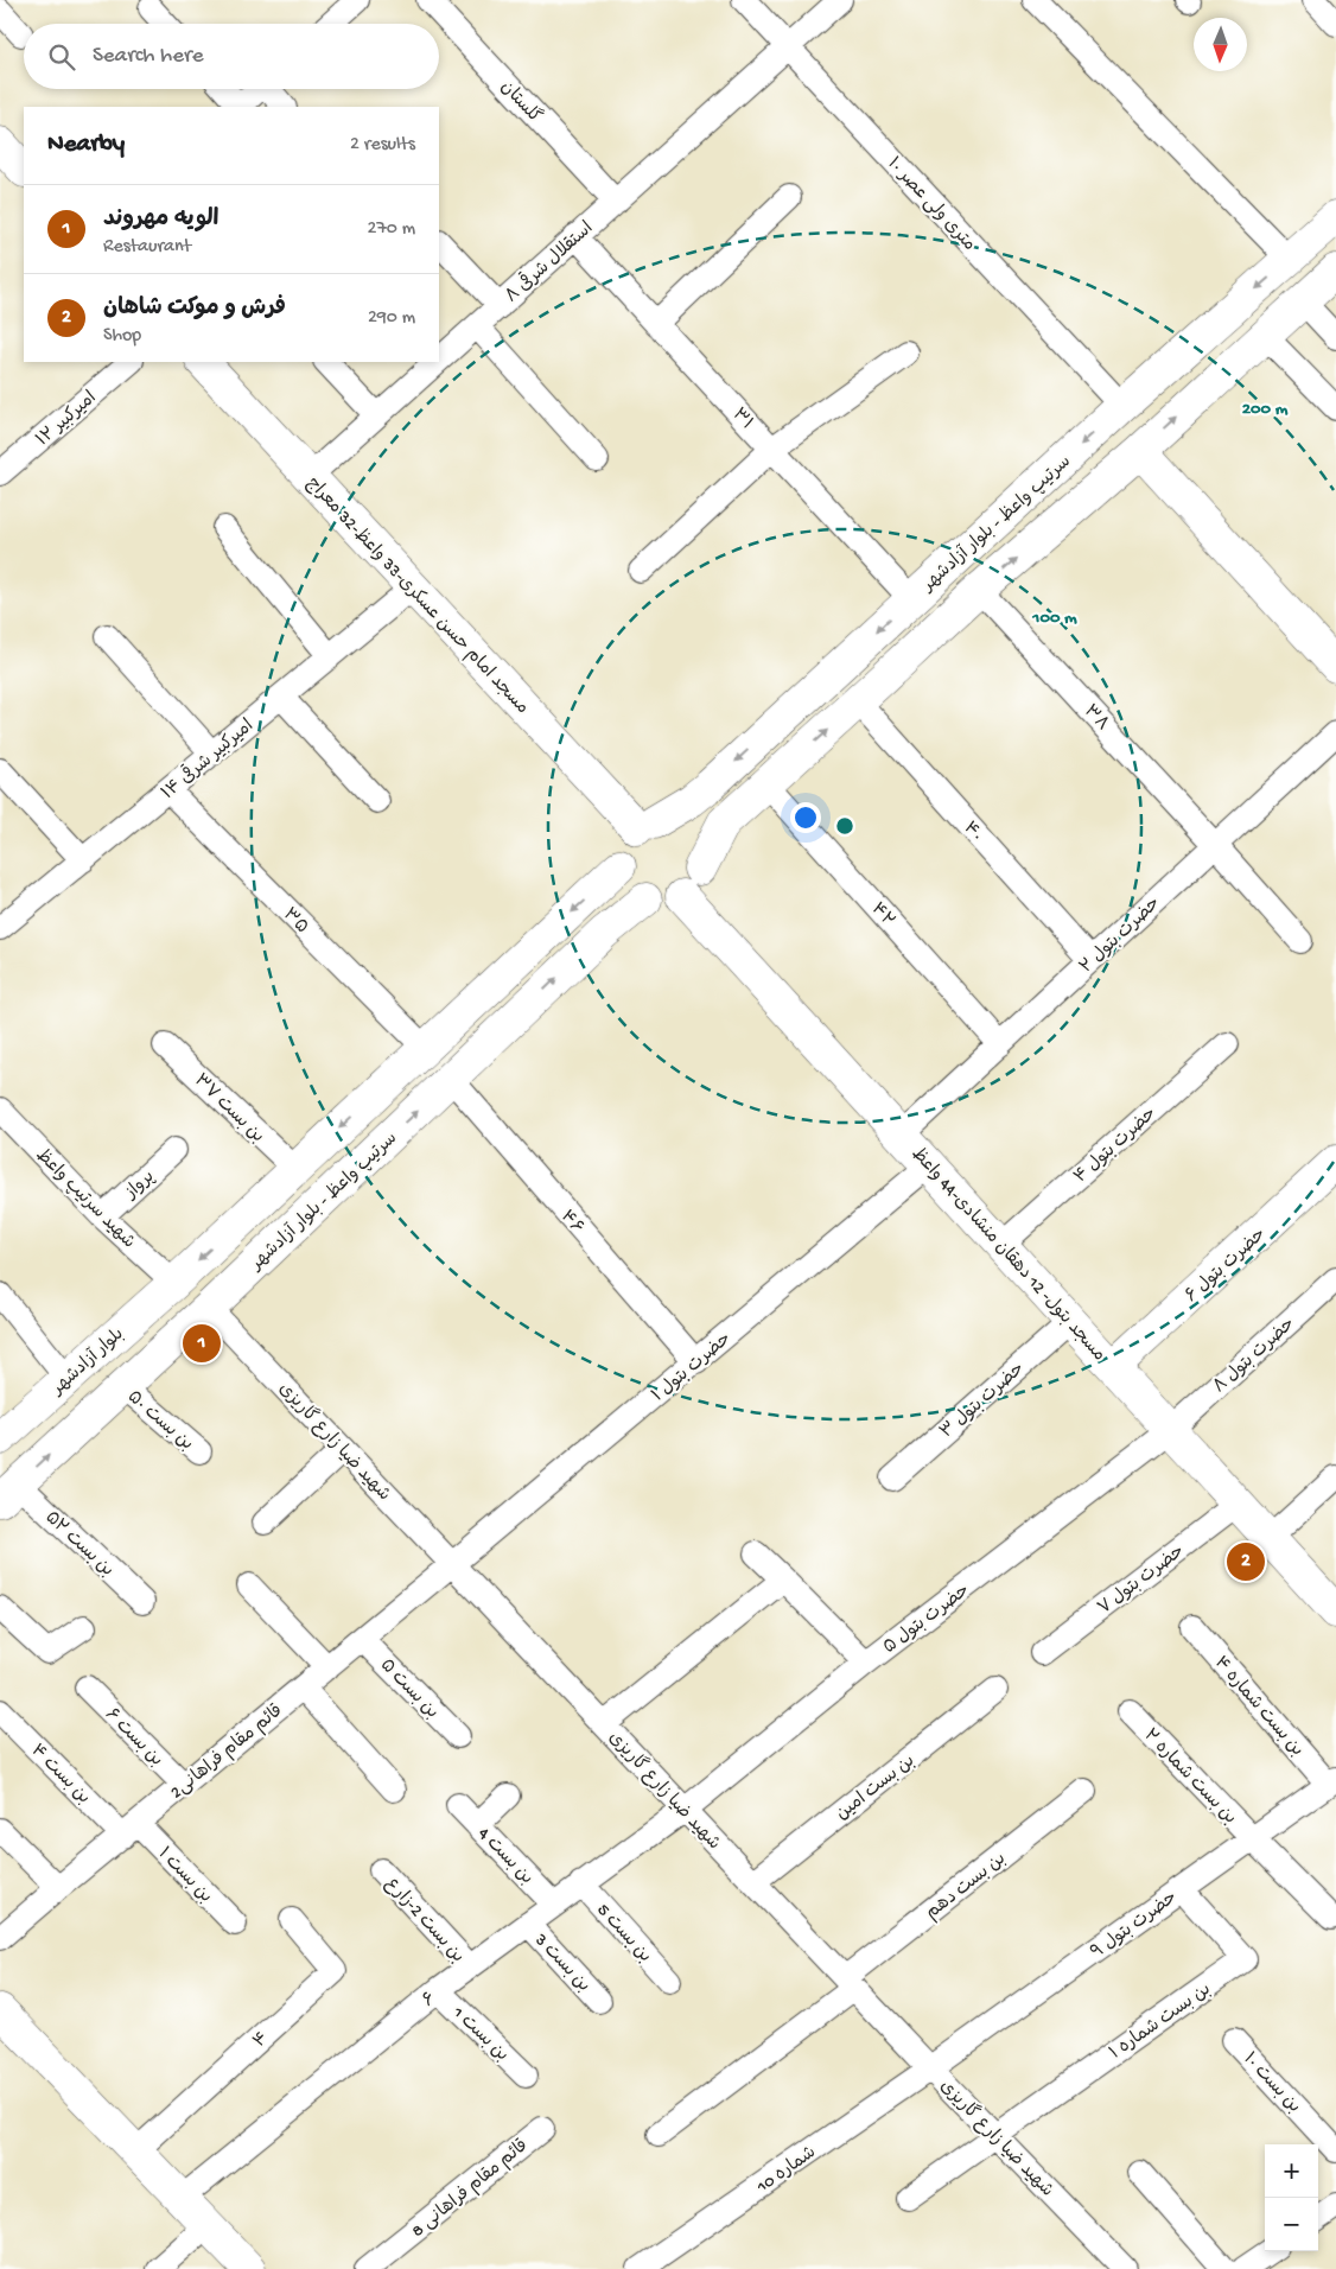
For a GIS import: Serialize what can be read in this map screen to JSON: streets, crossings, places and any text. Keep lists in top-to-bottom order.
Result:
{
  "streets": {
    "main road": [
      "سرتیپ واعظ - بلوار آزادشهر",
      "مسجد امام حسن عسکری-33 واعظ-32 معراج",
      "مسجد بتول- 12 دهقان منشادی-44 واعظ",
      "حضرت بتول ۶",
      "بلوار آزادشهر"
    ],
    "street": [
      "گلستان",
      "۱۰ متری ولی عصر",
      "استقلال شرقی ۸",
      "امیرکبیر ۱۲",
      "۳۱",
      "۳۸",
      "۱۴ امیرکبیر شرقی",
      "۴۰",
      "۴۲",
      "۳۵",
      "حضرت بتول ۲",
      "بن بست ۳۷",
      "حضرت بتول ۴",
      "پرواز",
      "شهید سرتیپ واعظ",
      "۴۶",
      "حضرت بتول ۸",
      "حضرت بتول ۱",
      "حضرت بتول ۳",
      "بن بست ۵۰",
      "شهید ضیا زارع گاریزی",
      "بن بست ۵۲",
      "حضرت بتول ۷",
      "حضرت بتول ۵",
      "بن بست ۵",
      "بن بست شماره ۴",
      "بن بست ۶",
      "2قائم مقام فراهانی",
      "بن بست ۴",
      "بن بست شماره ۲",
      "بن بست امین",
      "بن بست 4",
      "بن بست ۱",
      "بن بست دهم",
      "بن بست 2-زارع",
      "حضرت بتول ۹",
      "بن بست 5",
      "بن بست 3",
      "۶",
      "بن بست شماره ۱",
      "بن بست 1",
      "۴",
      "بن بست ۱۰",
      "شماره 10",
      "8 قائم مقام فراهانی"
    ]
  },
  "crossings": [
    ["گلستان", "استقلال شرقی ۸"],
    ["۱۰ متری ولی عصر", "استقلال شرقی ۸"],
    ["۱۰ متری ولی عصر", "سرتیپ واعظ - بلوار آزادشهر"],
    ["استقلال شرقی ۸", "۳۱"],
    ["استقلال شرقی ۸", "مسجد امام حسن عسکری-33 واعظ-32 معراج"],
    ["۳۱", "سرتیپ واعظ - بلوار آزادشهر"],
    ["سرتیپ واعظ - بلوار آزادشهر", "مسجد امام حسن عسکری-33 واعظ-32 معراج"],
    ["سرتیپ واعظ - بلوار آزادشهر", "۴۶"],
    ["سرتیپ واعظ - بلوار آزادشهر", "مسجد بتول- 12 دهقان منشادی-44 واعظ"],
    ["سرتیپ واعظ - بلوار آزادشهر", "بن بست ۵۰"],
    ["سرتیپ واعظ - بلوار آزادشهر", "شهید ضیا زارع گاریزی"],
    ["سرتیپ واعظ - بلوار آزادشهر", "بن بست ۵۲"],
    ["مسجد امام حسن عسکری-33 واعظ-32 معراج", "۱۴ امیرکبیر شرقی"],
    ["مسجد امام حسن عسکری-33 واعظ-32 معراج", "مسجد بتول- 12 دهقان منشادی-44 واعظ"],
    ["۳۸", "حضرت بتول ۲"],
    ["۱۴ امیرکبیر شرقی", "۳۵"],
    ["۴۰", "حضرت بتول ۲"],
    ["۴۲", "حضرت بتول ۲"],
    ["حضرت بتول ۲", "مسجد بتول- 12 دهقان منشادی-44 واعظ"],
    ["حضرت بتول ۴", "مسجد بتول- 12 دهقان منشادی-44 واعظ"],
    ["پرواز", "شهید سرتیپ واعظ"],
    ["شهید سرتیپ واعظ", "بلوار آزادشهر"],
    ["۴۶", "حضرت بتول ۱"],
    ["مسجد بتول- 12 دهقان منشادی-44 واعظ", "حضرت بتول ۶"],
    ["مسجد بتول- 12 دهقان منشادی-44 واعظ", "حضرت بتول ۸"],
    ["مسجد بتول- 12 دهقان منشادی-44 واعظ", "حضرت بتول ۱"],
    ["مسجد بتول- 12 دهقان منشادی-44 واعظ", "حضرت بتول ۳"],
    ["مسجد بتول- 12 دهقان منشادی-44 واعظ", "حضرت بتول ۷"],
    ["مسجد بتول- 12 دهقان منشادی-44 واعظ", "حضرت بتول ۵"],
    ["حضرت بتول ۸", "حضرت بتول ۵"],
    ["حضرت بتول ۱", "شهید ضیا زارع گاریزی"],
    ["حضرت بتول ۱", "2قائم مقام فراهانی"],
    ["شهید ضیا زارع گاریزی", "حضرت بتول ۵"],
    ["شهید ضیا زارع گاریزی", "2قائم مقام فراهانی"],
    ["شهید ضیا زارع گاریزی", "بن بست امین"],
    ["شهید ضیا زارع گاریزی", "بن بست دهم"],
    ["شهید ضیا زارع گاریزی", "حضرت بتول ۹"],
    ["شهید ضیا زارع گاریزی", "۶"],
    ["شهید ضیا زارع گاریزی", "بن بست شماره ۱"],
    ["شهید ضیا زارع گاریزی", "شماره 10"],
    ["حضرت بتول ۵", "۶"],
    ["بن بست ۵", "2قائم مقام فراهانی"],
    ["بن بست شماره ۴", "حضرت بتول ۹"],
    ["بن بست ۶", "2قائم مقام فراهانی"],
    ["2قائم مقام فراهانی", "بن بست ۴"],
    ["2قائم مقام فراهانی", "بن بست ۱"],
    ["بن بست ۴", "بن بست ۱"],
    ["بن بست شماره ۲", "حضرت بتول ۹"],
    ["بن بست 4", "۶"],
    ["بن بست 2-زارع", "۶"],
    ["حضرت بتول ۹", "بن بست شماره ۱"],
    ["حضرت بتول ۹", "شماره 10"],
    ["بن بست 5", "۶"],
    ["بن بست 3", "۶"],
    ["۶", "بن بست 1"]
  ],
  "north": "bottom",
  "page": {
    "search": "Search here",
    "heading": ["Nearby", "2 results"],
    "list": [
      {
        "mark": "1",
        "name": "الویه مهروند",
        "note": "Restaurant",
        "value": "270 m"
      },
      {
        "mark": "2",
        "name": "فرش و موکت شاهان",
        "note": "Shop",
        "value": "290 m"
      }
    ],
    "pins": ["1", "2"],
    "map_buttons": ["+", "−"]
  },
  "rings": ["200 m", "100 m"]
}
